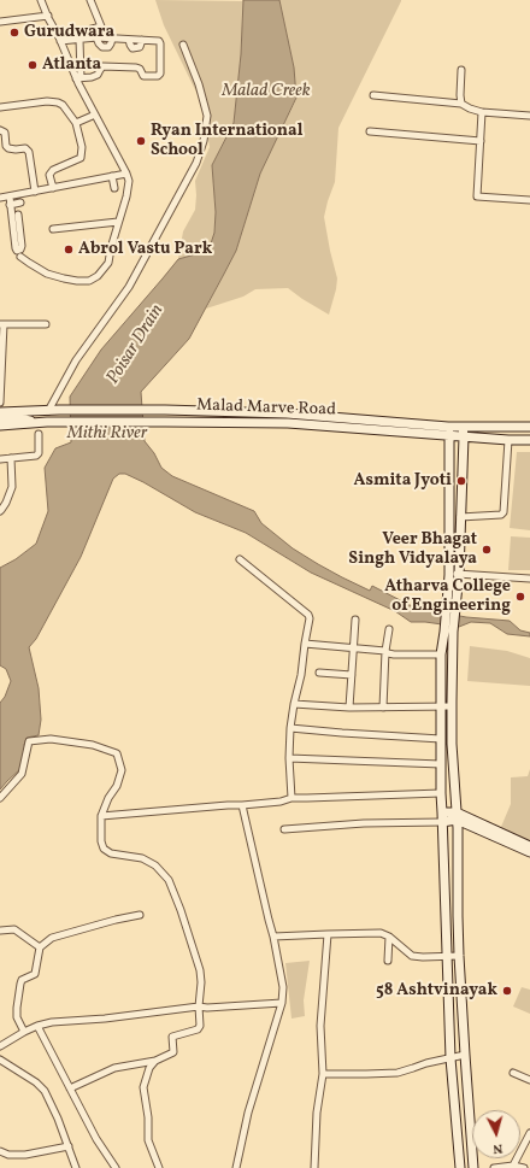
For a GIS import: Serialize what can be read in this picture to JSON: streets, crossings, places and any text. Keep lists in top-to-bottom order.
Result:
{
  "streets": {
    "main road": ["Malad Marve Road"]
  },
  "water": ["Malad Creek", "Poisar Drain", "Mithi River"],
  "places": [
    "Gurudwara",
    "Atlanta",
    "Ryan International School",
    "Abrol Vastu Park",
    "Asmita Jyoti",
    "Veer Bhagat Singh Vidyalaya",
    "Atharva College of Engineering",
    "58 Ashtvinayak"
  ],
  "north": "bottom"
}
